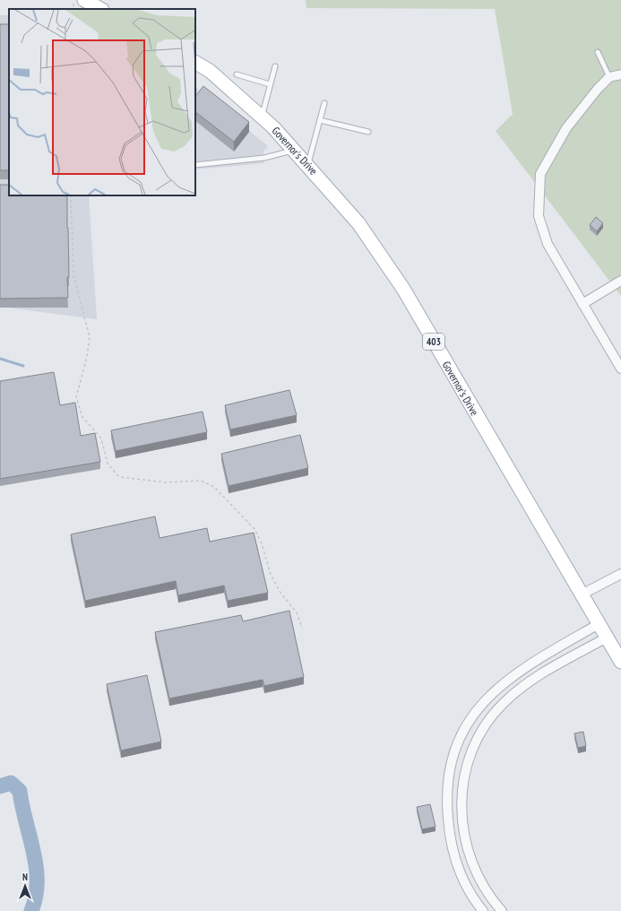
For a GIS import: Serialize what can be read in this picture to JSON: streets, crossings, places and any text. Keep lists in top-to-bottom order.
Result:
{
  "streets": {
    "main road": ["Governor's Drive", "403"]
  },
  "north": "top"
}
